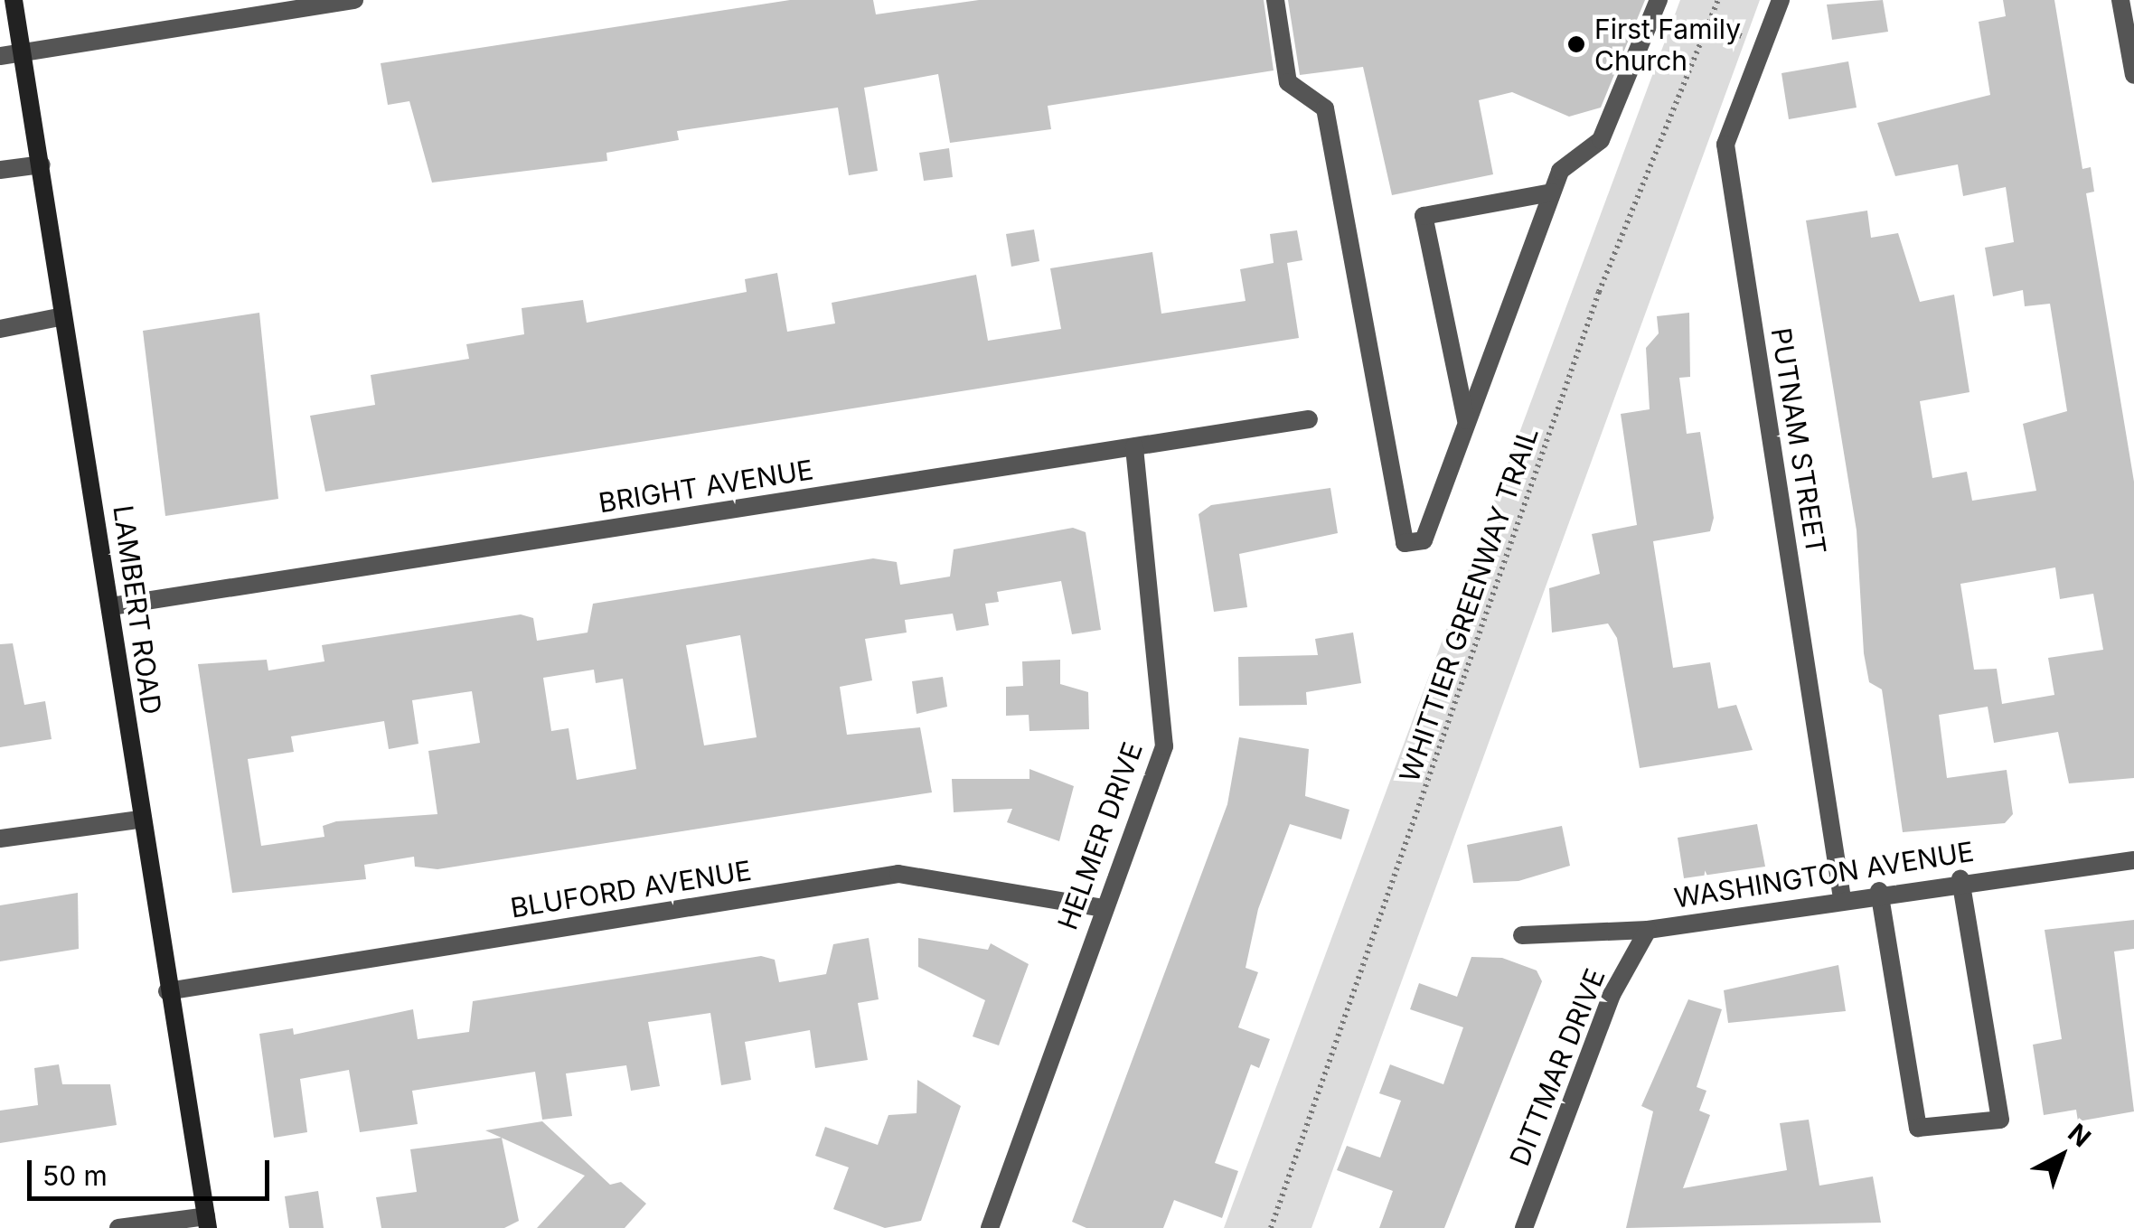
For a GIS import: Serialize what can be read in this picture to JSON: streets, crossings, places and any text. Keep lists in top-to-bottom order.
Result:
{
  "streets": {
    "main road": ["LAMBERT ROAD"],
    "street": [
      "PUTNAM STREET",
      "BRIGHT AVENUE",
      "HELMER DRIVE",
      "WASHINGTON AVENUE",
      "BLUFORD AVENUE",
      "DITTMAR DRIVE"
    ],
    "path": ["WHITTIER GREENWAY TRAIL"]
  },
  "crossings": [
    ["PUTNAM STREET", "WASHINGTON AVENUE"],
    ["BRIGHT AVENUE", "LAMBERT ROAD"],
    ["BRIGHT AVENUE", "HELMER DRIVE"],
    ["LAMBERT ROAD", "BLUFORD AVENUE"],
    ["HELMER DRIVE", "BLUFORD AVENUE"],
    ["WASHINGTON AVENUE", "DITTMAR DRIVE"]
  ],
  "places": ["First Family Church"],
  "scale_bar": "50 m",
  "north": "top right"
}
